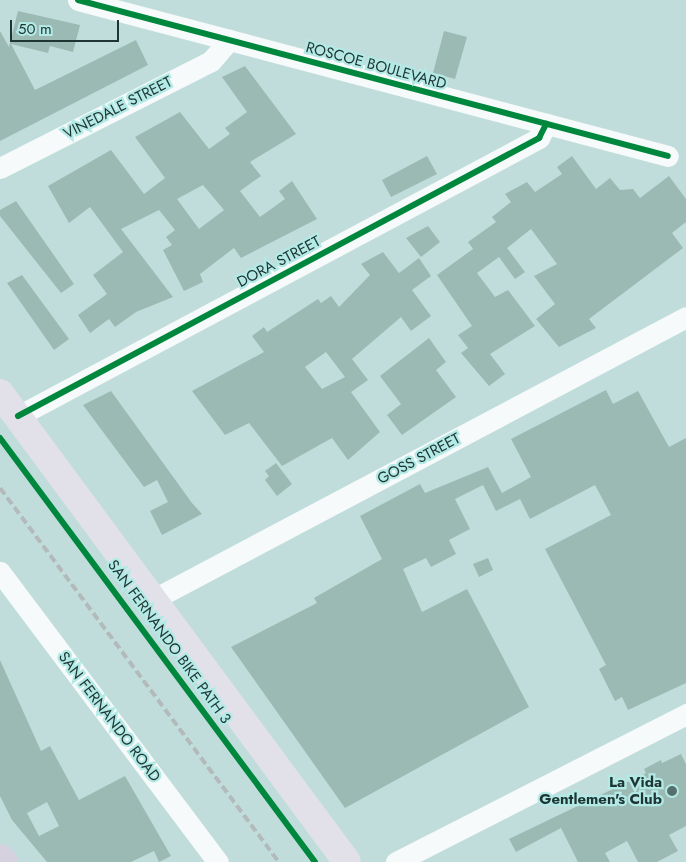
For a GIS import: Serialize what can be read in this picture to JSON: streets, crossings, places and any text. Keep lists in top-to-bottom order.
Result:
{
  "streets": {
    "street": [
      "ROSCOE BOULEVARD",
      "VINEDALE STREET",
      "DORA STREET",
      "GOSS STREET",
      "SAN FERNANDO ROAD"
    ],
    "cycle path": ["SAN FERNANDO BIKE PATH 3"]
  },
  "crossings": [
    ["ROSCOE BOULEVARD", "VINEDALE STREET"],
    ["ROSCOE BOULEVARD", "DORA STREET"]
  ],
  "places": ["La Vida Gentlemen's Club"],
  "scale_bar": "50 m"
}
